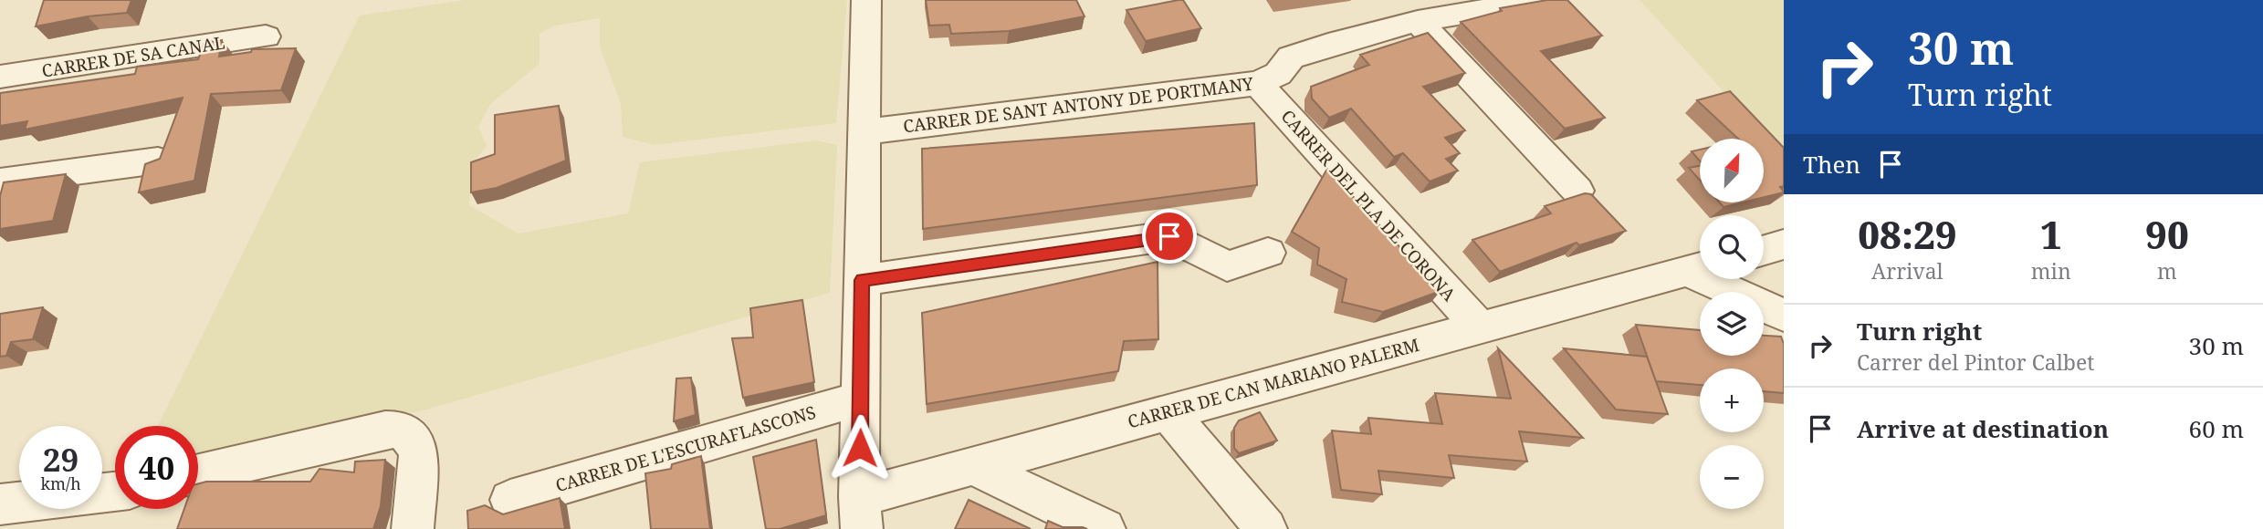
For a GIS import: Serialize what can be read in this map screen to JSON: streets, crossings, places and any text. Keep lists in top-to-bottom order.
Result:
{
  "streets": {
    "street": [
      "CARRER DE SA CANAL",
      "CARRER DE SANT ANTONY DE PORTMANY",
      "CARRER DEL PLA DE CORONA",
      "CARRER DE CAN MARIANO PALERM",
      "CARRER DE L'ESCURAFLASCONS"
    ]
  },
  "crossings": [
    ["CARRER DE SANT ANTONY DE PORTMANY", "CARRER DEL PLA DE CORONA"],
    ["CARRER DEL PLA DE CORONA", "CARRER DE CAN MARIANO PALERM"]
  ],
  "north": "top right",
  "page": {
    "turn": ["30 m", "Turn right"],
    "then": "Then",
    "map_buttons": ["+", "−"],
    "eta": [
      "08:29",
      "Arrival",
      "1",
      "min",
      "90",
      "m"
    ],
    "list": [
      {
        "name": "Turn right",
        "note": "Carrer del Pintor Calbet",
        "value": "30 m"
      },
      {
        "name": "Arrive at destination",
        "value": "60 m"
      }
    ],
    "speed": "29 km/h",
    "limit": "40"
  }
}
